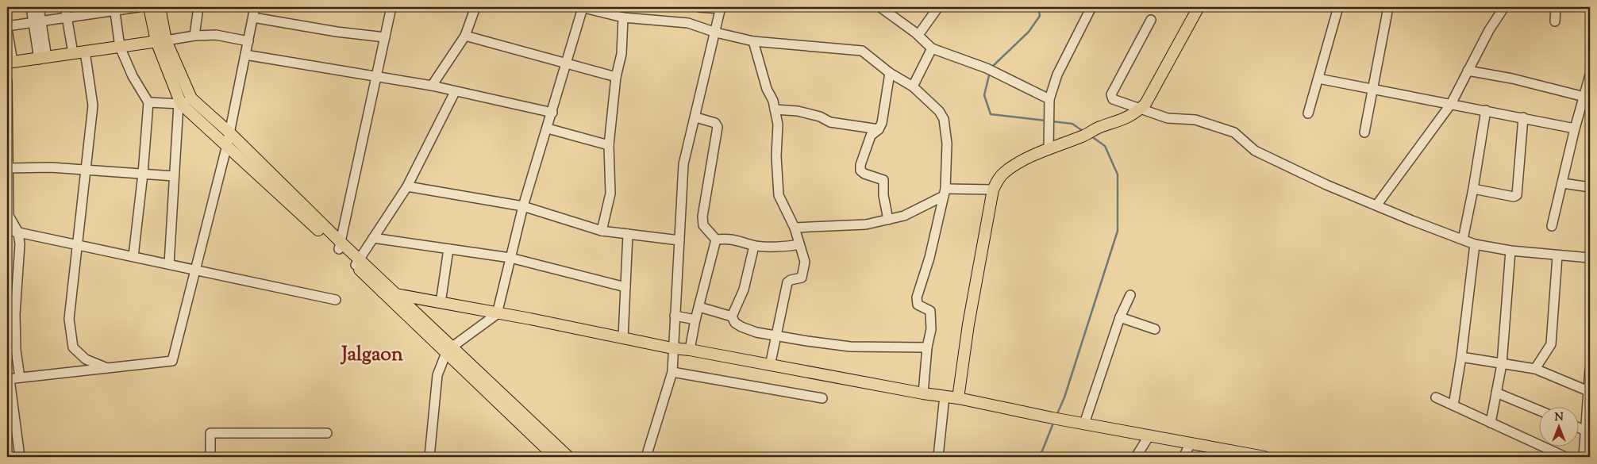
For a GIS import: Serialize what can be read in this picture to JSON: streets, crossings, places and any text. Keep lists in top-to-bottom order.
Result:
{
  "districts": ["Jalgaon"],
  "north": "top"
}
